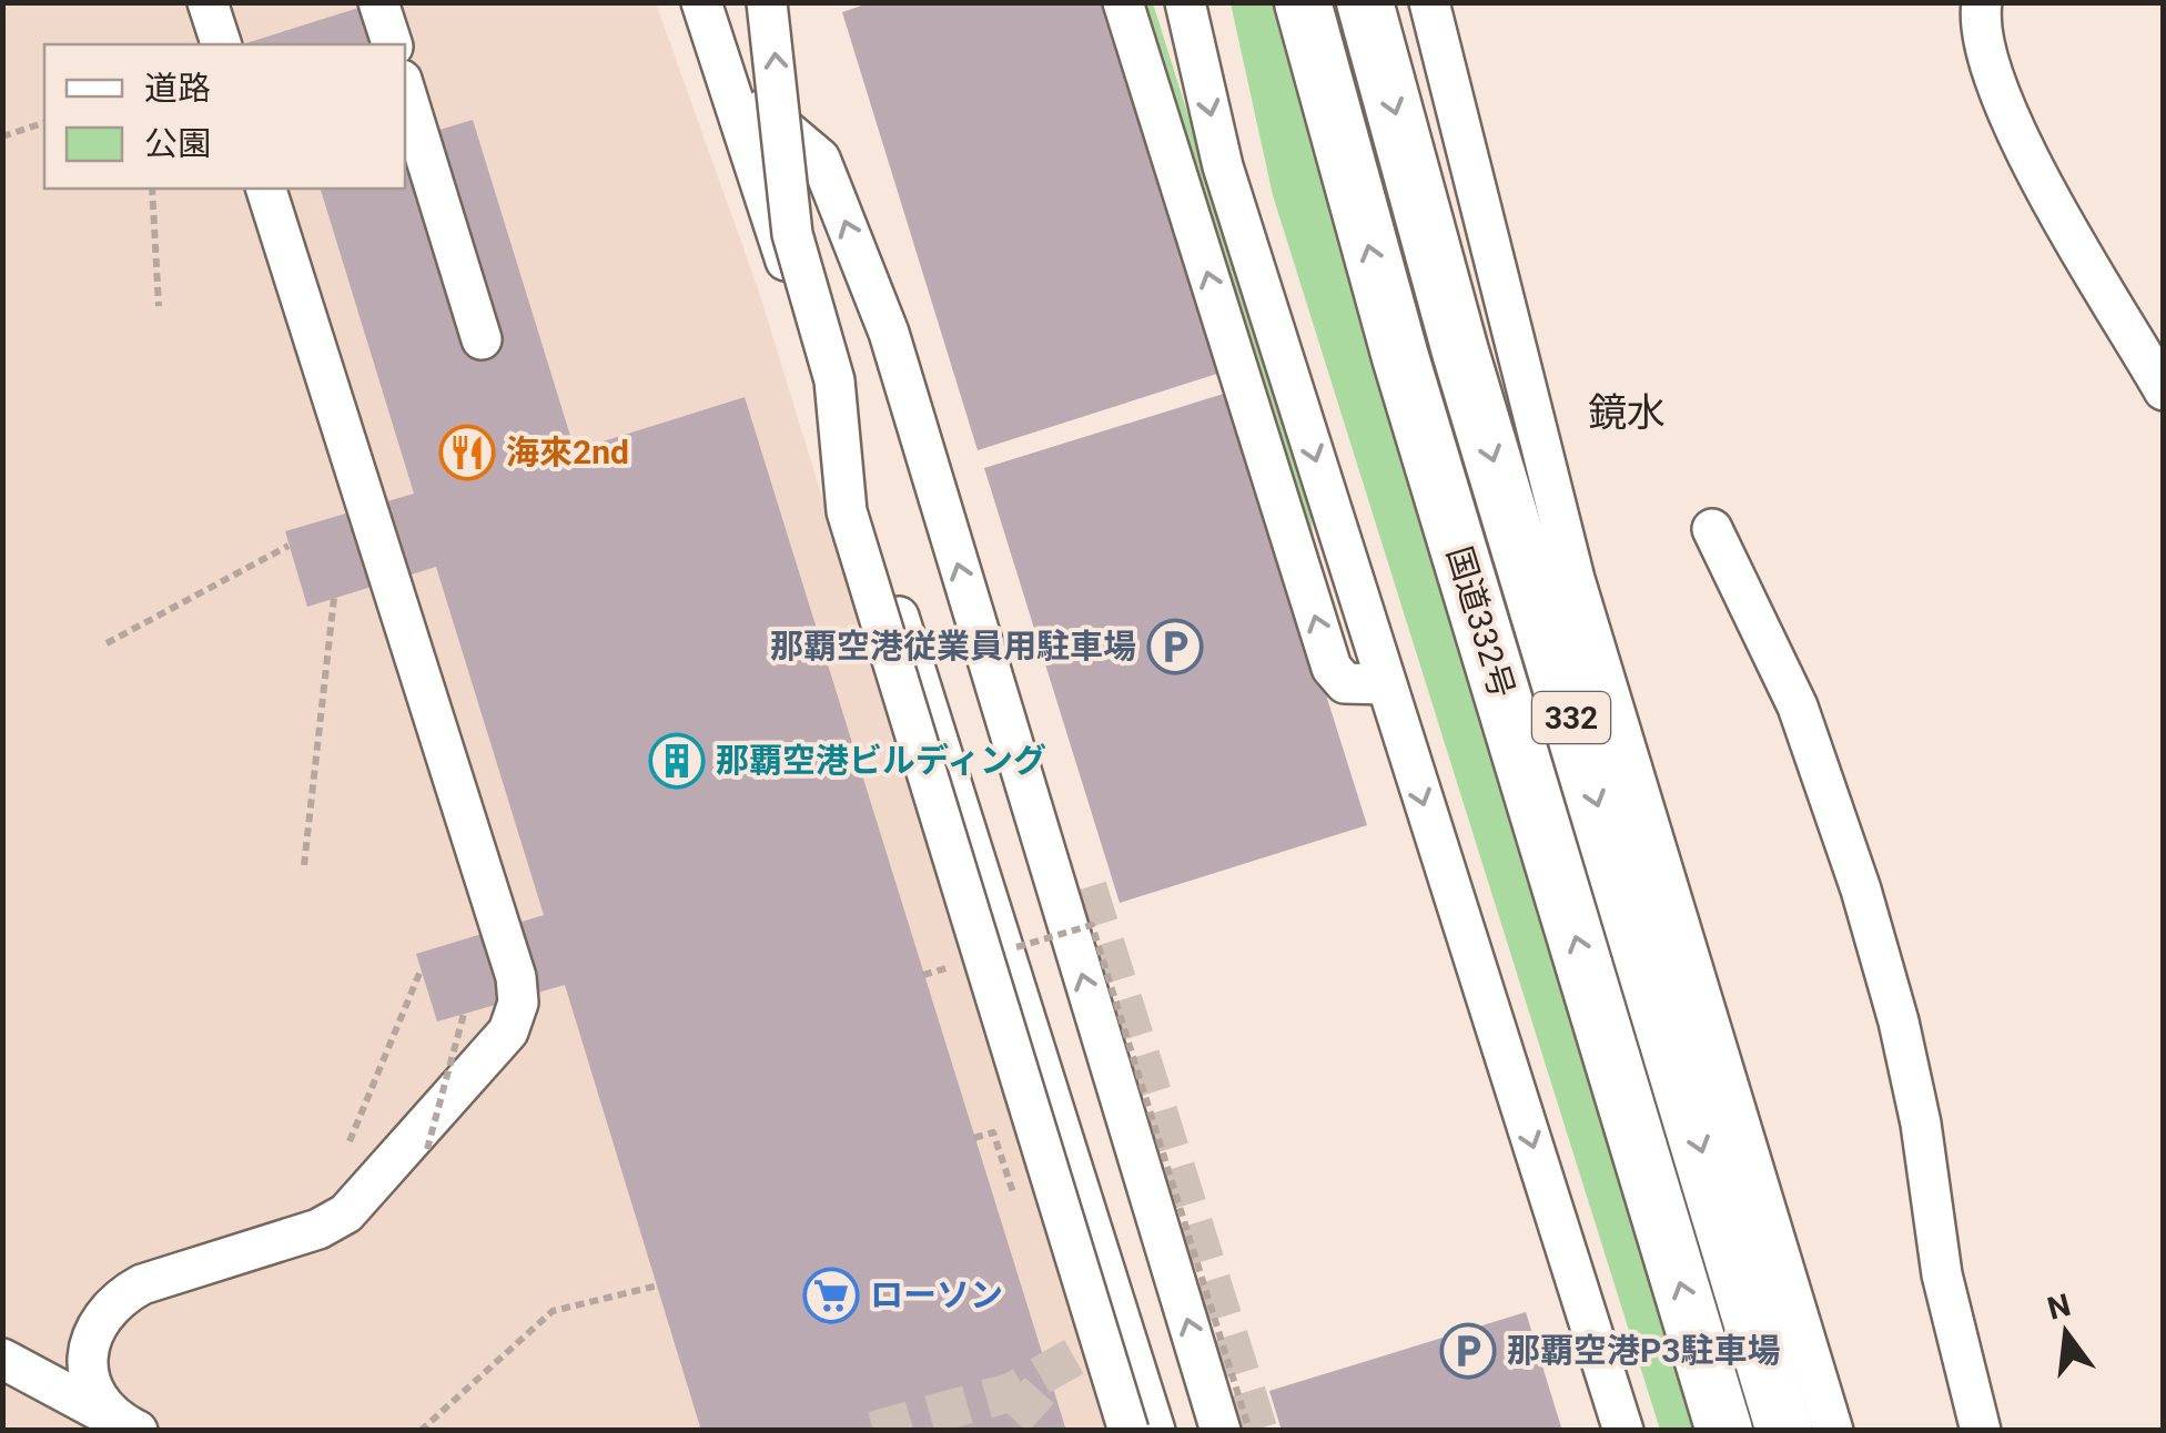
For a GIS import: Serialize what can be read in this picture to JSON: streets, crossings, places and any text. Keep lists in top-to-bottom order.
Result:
{
  "streets": {
    "highway": ["国道332号", "332"]
  },
  "districts": ["鏡水"],
  "places": {
    "restaurant": ["海來2nd"],
    "parking": ["那覇空港従業員用駐車場", "那覇空港P3駐車場"],
    "building": ["那覇空港ビルディング"],
    "supermarket": ["ローソン"]
  },
  "legend": ["道路", "公園"],
  "north": "top"
}
